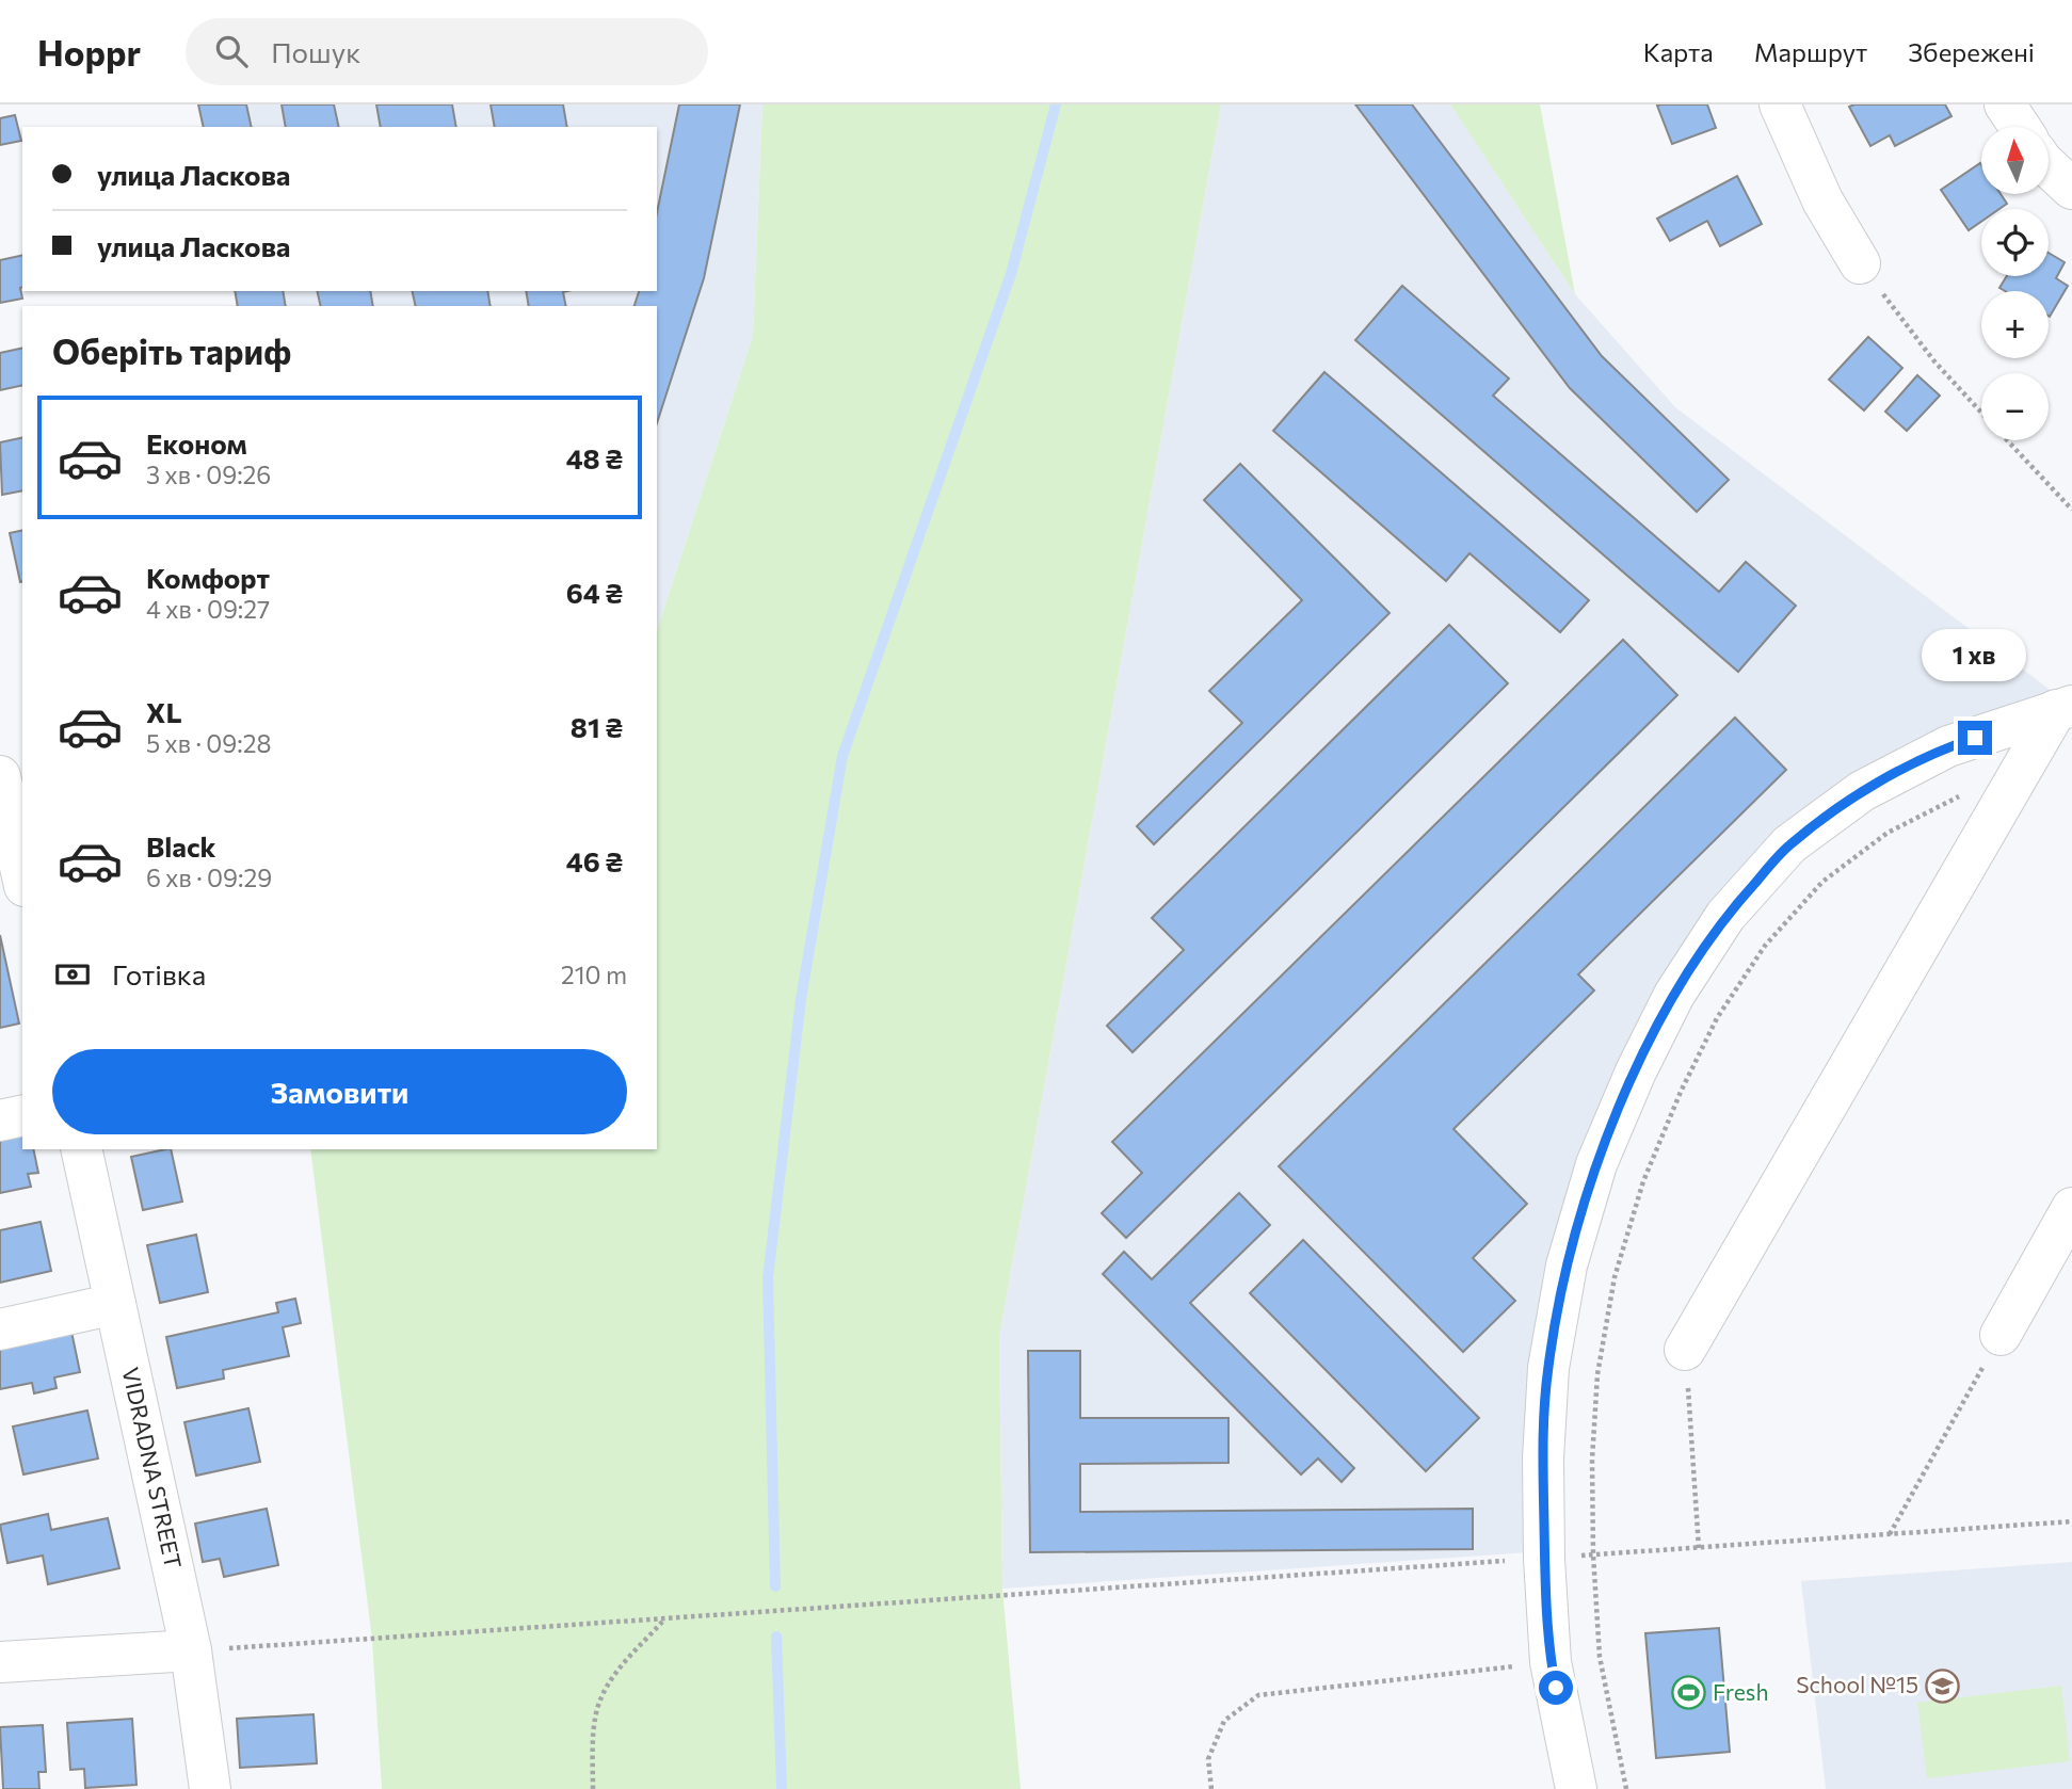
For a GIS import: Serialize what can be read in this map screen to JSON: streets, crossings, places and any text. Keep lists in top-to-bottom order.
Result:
{
  "streets": {
    "street": ["VIDRADNA STREET"]
  },
  "places": {
    "school or university": ["School №15"],
    "sports": ["Fresh"]
  },
  "north": "top",
  "page": {
    "header": "Hoppr",
    "search": "Пошук",
    "nav": ["Карта", "Маршрут", "Збережені"],
    "map_buttons": ["+", "−"],
    "banner": ["улица Ласкова", "улица Ласкова"],
    "heading": "Оберіть тариф",
    "list": [
      {
        "name": "Економ",
        "note": "3 хв · 09:26",
        "value": "48 ₴"
      },
      {
        "name": "Комфорт",
        "note": "4 хв · 09:27",
        "value": "64 ₴"
      },
      {
        "name": "XL",
        "note": "5 хв · 09:28",
        "value": "81 ₴"
      },
      {
        "name": "Black",
        "note": "6 хв · 09:29",
        "value": "46 ₴"
      }
    ],
    "bubble": "1 хв",
    "pay": ["Готівка", "210 m"],
    "buttons": "Замовити"
  }
}
